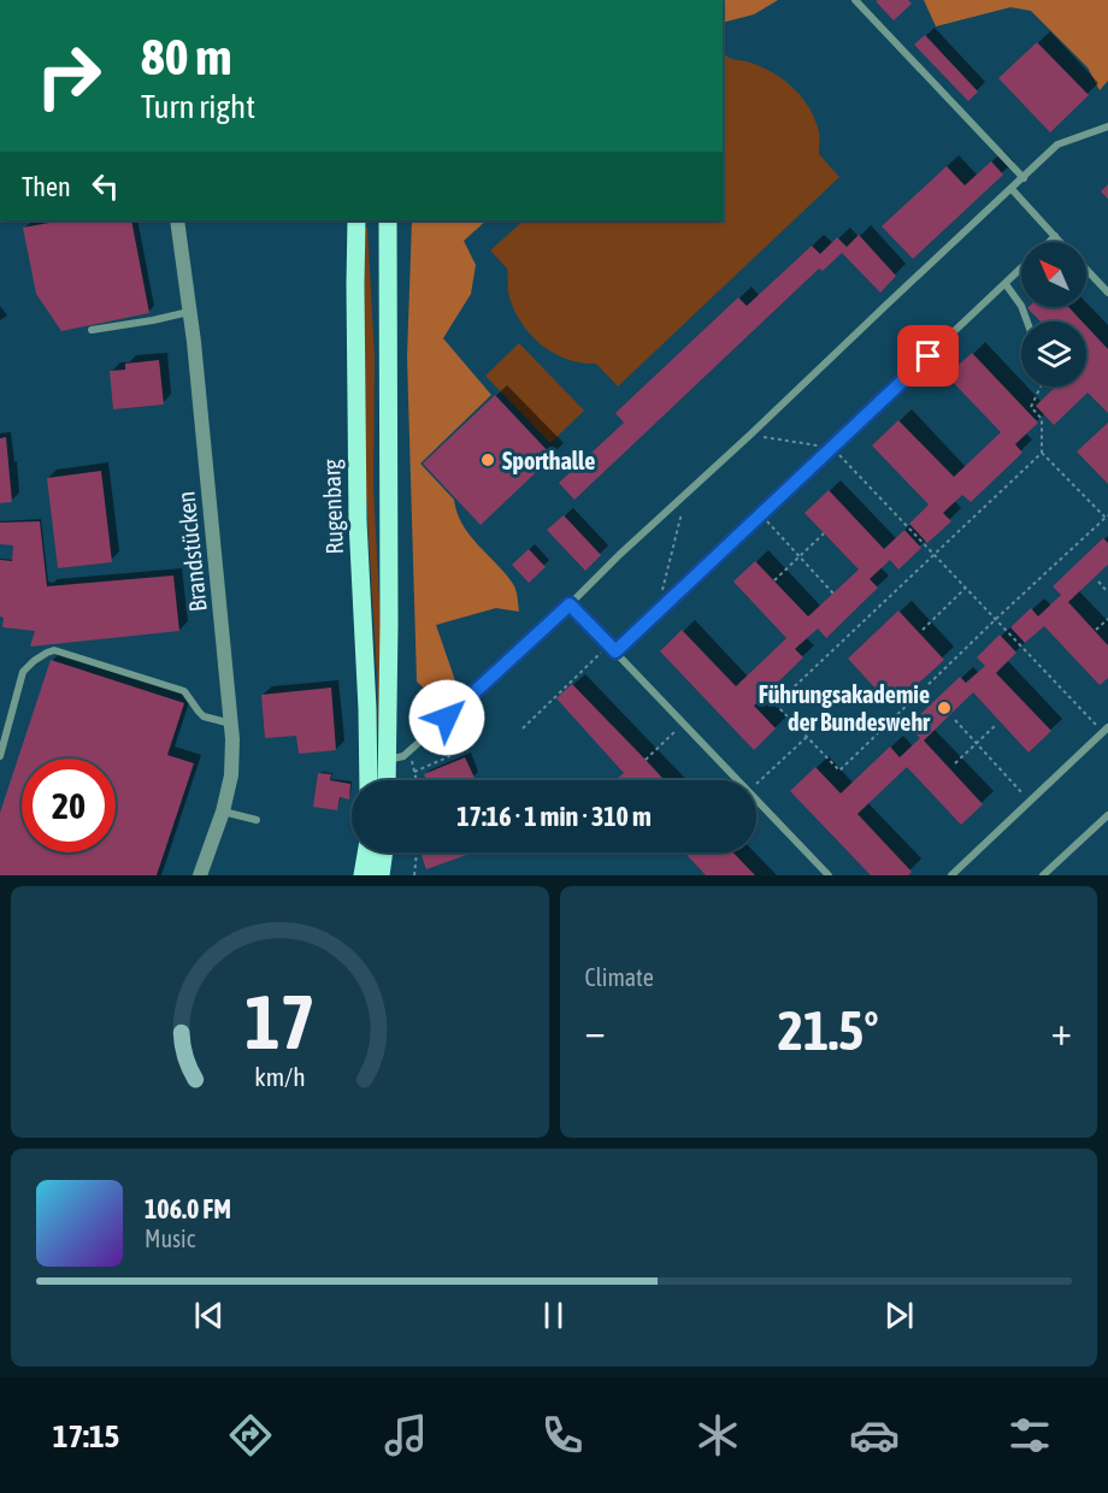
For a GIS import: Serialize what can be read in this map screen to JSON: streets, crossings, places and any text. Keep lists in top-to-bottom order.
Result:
{
  "streets": {
    "main road": ["Rugenbarg"],
    "street": ["Brandstücken"]
  },
  "places": ["Sporthalle", "Führungsakademie der Bundeswehr"],
  "north": "top left",
  "page": {
    "turn": ["80 m", "Turn right"],
    "then": "Then",
    "limit": "20",
    "trip": "17:16 · 1 min · 310 m",
    "tile": "Climate",
    "heat": ["−", "21.5°", "+"],
    "song": ["106.0 FM", "Music"],
    "tabs": "17:15",
    "gauge": ["17", "km/h"]
  }
}
